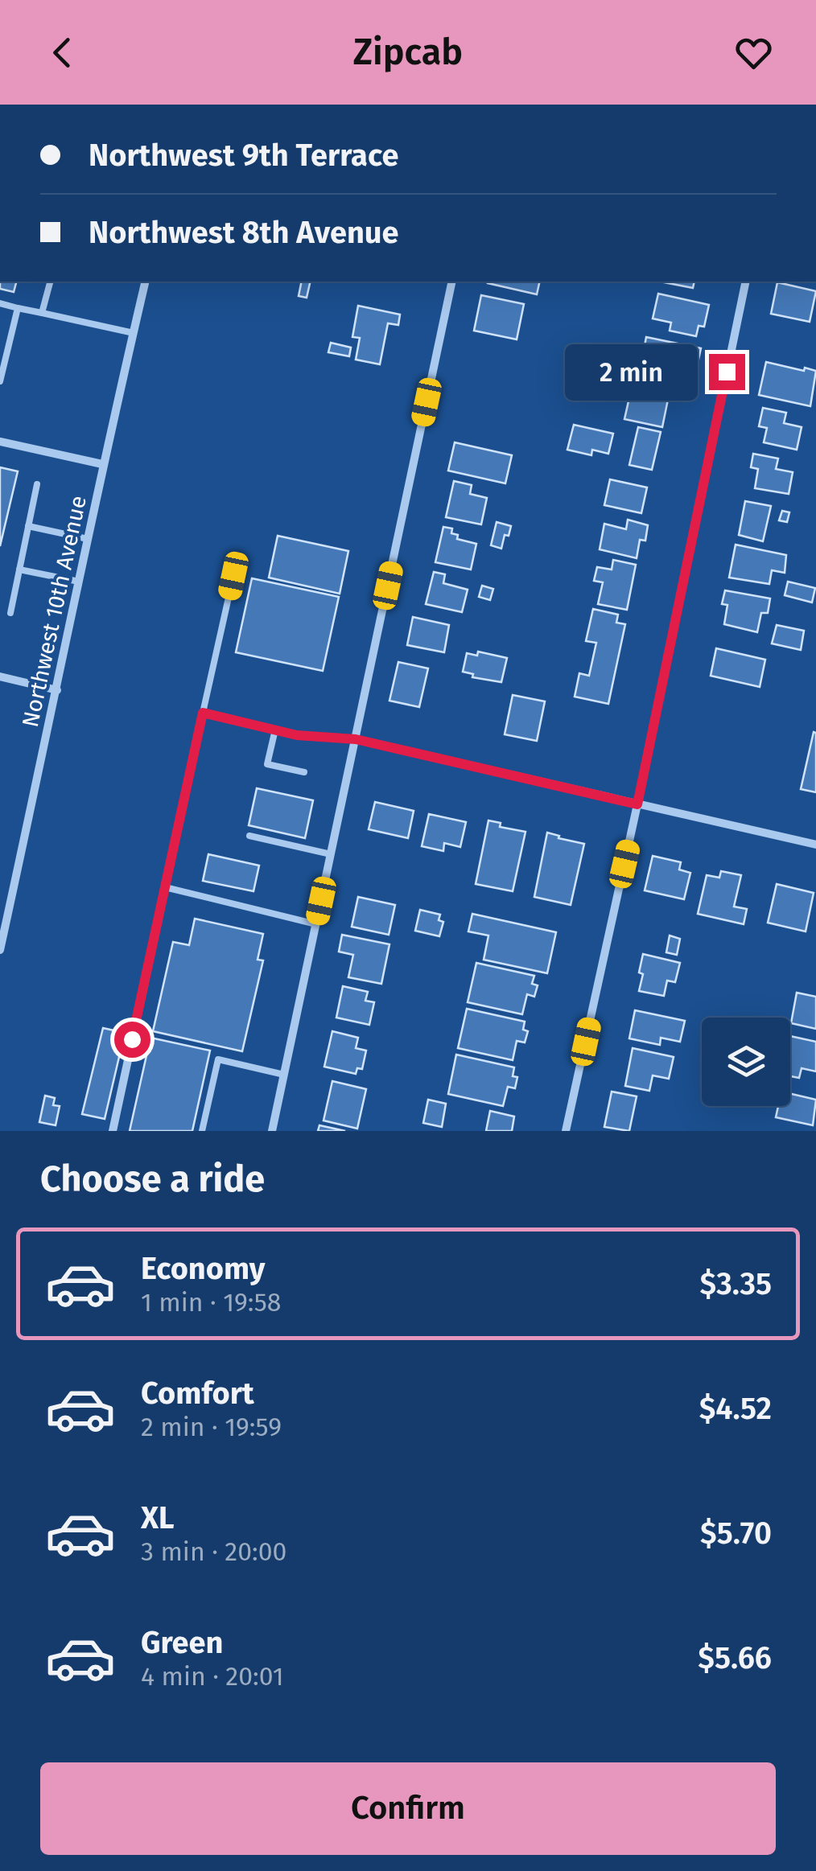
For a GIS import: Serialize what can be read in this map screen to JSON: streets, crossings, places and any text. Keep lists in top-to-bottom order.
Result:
{
  "streets": {
    "street": ["Northwest 10th Avenue"]
  },
  "page": {
    "header": "Zipcab",
    "banner": ["Northwest 9th Terrace", "Northwest 8th Avenue"],
    "bubble": "2 min",
    "heading": "Choose a ride",
    "list": [
      {
        "name": "Economy",
        "note": "1 min · 19:58",
        "value": "$3.35"
      },
      {
        "name": "Comfort",
        "note": "2 min · 19:59",
        "value": "$4.52"
      },
      {
        "name": "XL",
        "note": "3 min · 20:00",
        "value": "$5.70"
      },
      {
        "name": "Green",
        "note": "4 min · 20:01",
        "value": "$5.66"
      }
    ],
    "buttons": "Confirm"
  }
}
